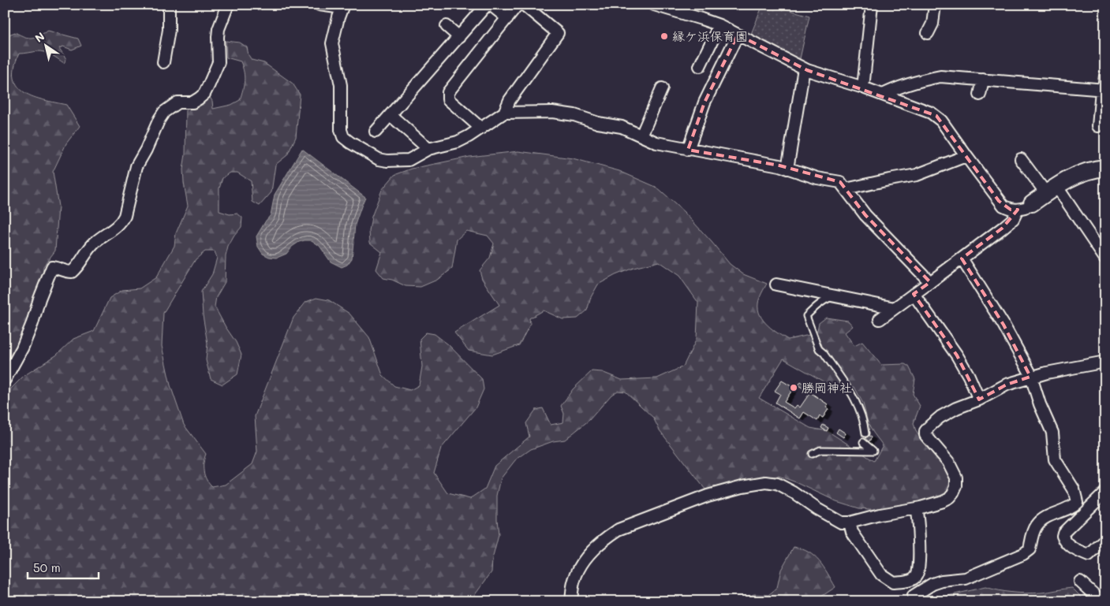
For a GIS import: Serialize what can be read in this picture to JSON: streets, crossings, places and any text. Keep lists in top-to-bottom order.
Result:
{
  "places": ["縁ケ浜保育園", "勝岡神社"],
  "scale_bar": "50 m",
  "north": "top left"
}
